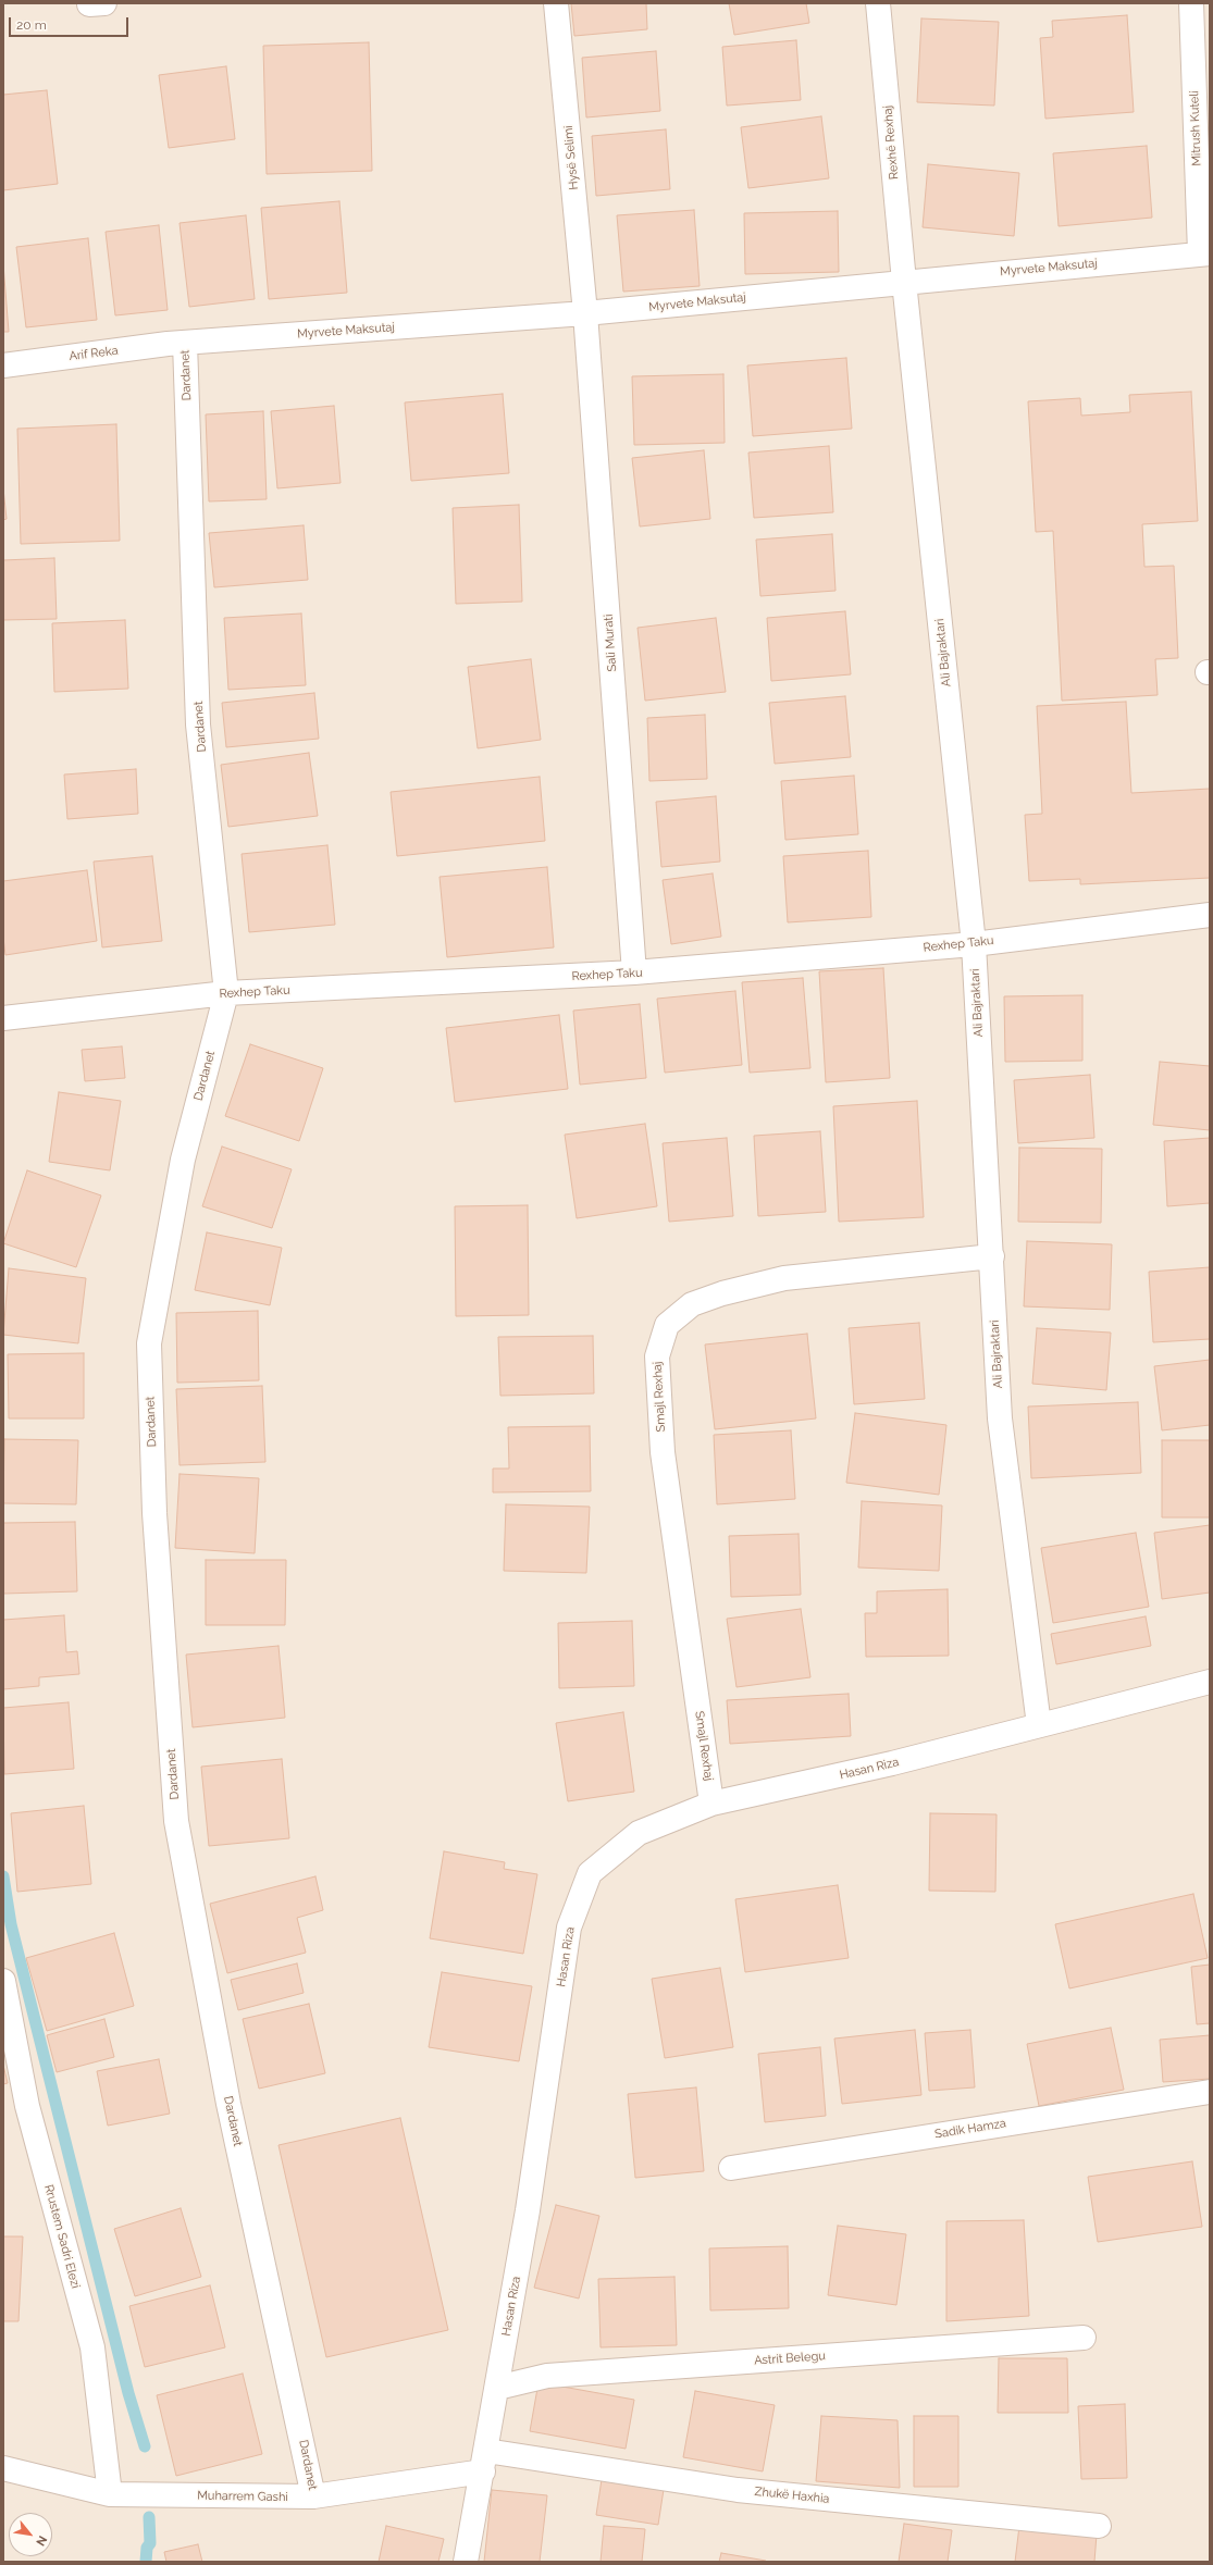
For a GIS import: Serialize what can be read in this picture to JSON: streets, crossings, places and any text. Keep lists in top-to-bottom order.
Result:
{
  "streets": {
    "street": [
      "Mitrush Kuteli",
      "Rexhë Rexhaj",
      "Hysë Selimi",
      "Myrvete Maksutaj",
      "Arif Reka",
      "Dardanet",
      "Sali Murati",
      "Ali Bajraktari",
      "Rexhep Taku",
      "Smajl Rexhaj",
      "Hasan Riza",
      "Sadik Hamza",
      "Rrustem Sadri Elezi",
      "Astrit Belegu",
      "Zhukë Haxhia",
      "Muharrem Gashi"
    ]
  },
  "crossings": [
    ["Mitrush Kuteli", "Myrvete Maksutaj"],
    ["Rexhë Rexhaj", "Myrvete Maksutaj"],
    ["Rexhë Rexhaj", "Ali Bajraktari"],
    ["Hysë Selimi", "Myrvete Maksutaj"],
    ["Hysë Selimi", "Sali Murati"],
    ["Myrvete Maksutaj", "Arif Reka"],
    ["Myrvete Maksutaj", "Dardanet"],
    ["Myrvete Maksutaj", "Sali Murati"],
    ["Myrvete Maksutaj", "Ali Bajraktari"],
    ["Arif Reka", "Dardanet"],
    ["Dardanet", "Rexhep Taku"],
    ["Dardanet", "Muharrem Gashi"],
    ["Sali Murati", "Rexhep Taku"],
    ["Ali Bajraktari", "Rexhep Taku"],
    ["Ali Bajraktari", "Smajl Rexhaj"],
    ["Ali Bajraktari", "Hasan Riza"],
    ["Smajl Rexhaj", "Hasan Riza"],
    ["Hasan Riza", "Astrit Belegu"],
    ["Hasan Riza", "Zhukë Haxhia"],
    ["Hasan Riza", "Muharrem Gashi"],
    ["Rrustem Sadri Elezi", "Muharrem Gashi"],
    ["Zhukë Haxhia", "Muharrem Gashi"]
  ],
  "scale_bar": "20 m",
  "north": "bottom right"
}
